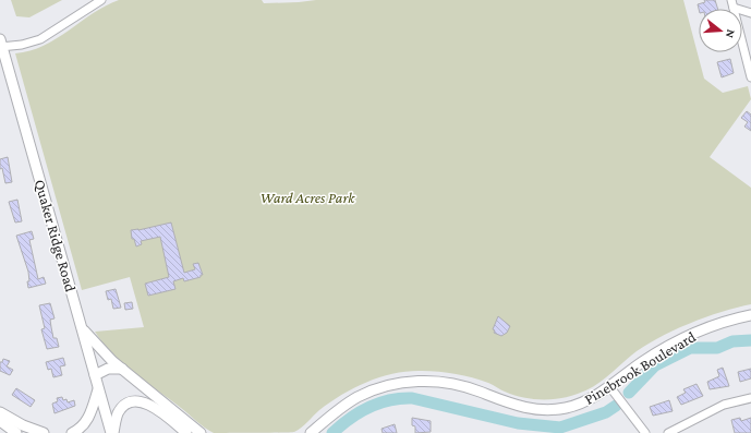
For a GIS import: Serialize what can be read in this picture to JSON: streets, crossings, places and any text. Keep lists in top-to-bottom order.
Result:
{
  "streets": {
    "street": ["Quaker Ridge Road", "Pinebrook Boulevard"]
  },
  "parks": ["Ward Acres Park"],
  "north": "right"
}
